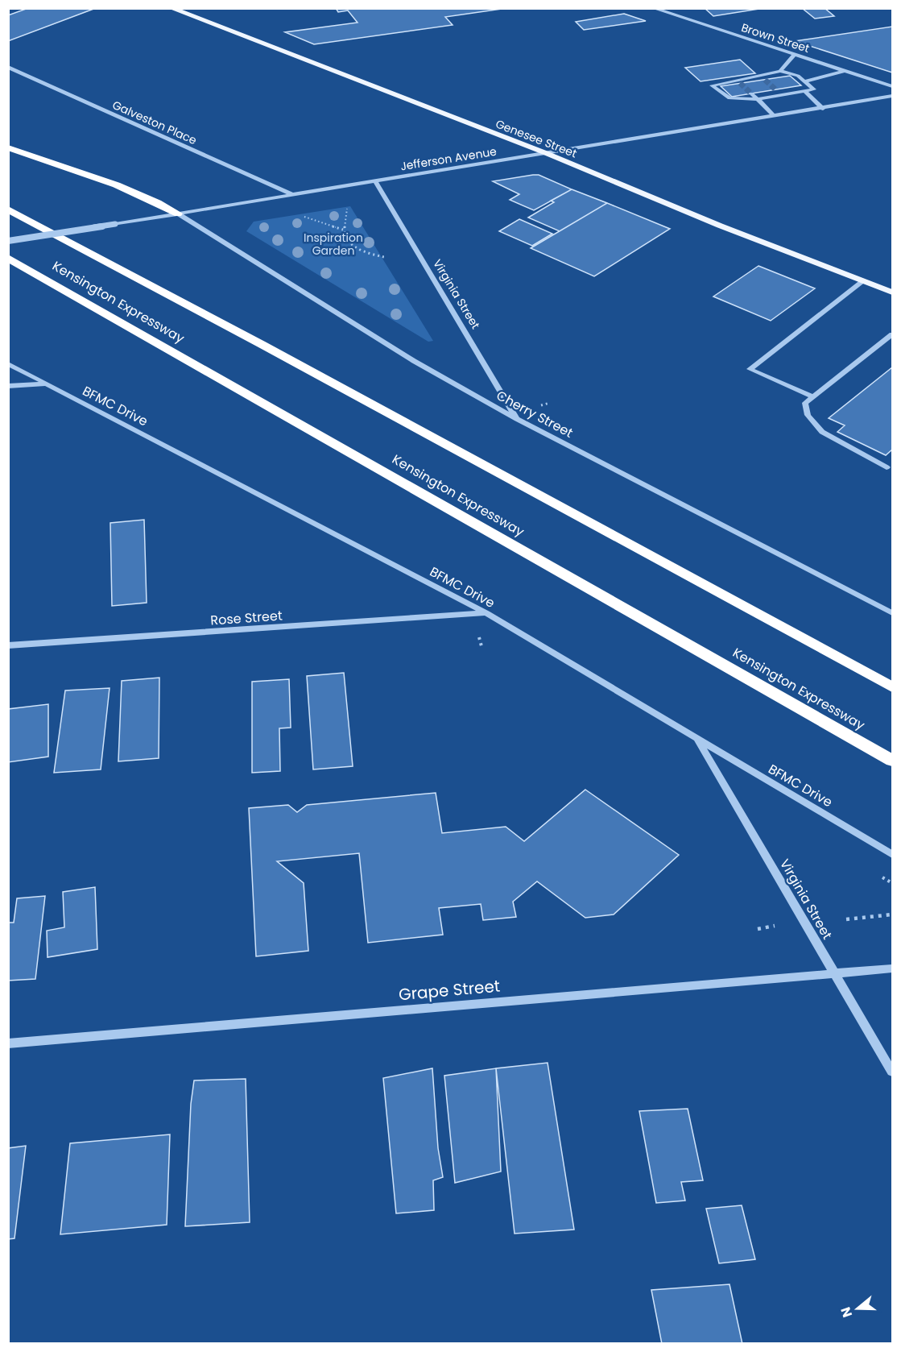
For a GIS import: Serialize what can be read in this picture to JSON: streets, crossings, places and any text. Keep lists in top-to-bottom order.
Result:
{
  "streets": {
    "highway": ["Kensington Expressway"],
    "main road": ["Genesee Street"],
    "street": [
      "Brown Street",
      "Galveston Place",
      "Jefferson Avenue",
      "Virginia Street",
      "BFMC Drive",
      "Cherry Street",
      "Rose Street",
      "Grape Street"
    ]
  },
  "crossings": [
    ["Galveston Place", "Jefferson Avenue"],
    ["Genesee Street", "Jefferson Avenue"],
    ["Jefferson Avenue", "Virginia Street"],
    ["Jefferson Avenue", "Cherry Street"],
    ["Virginia Street", "BFMC Drive"],
    ["Virginia Street", "Cherry Street"],
    ["Virginia Street", "Grape Street"],
    ["BFMC Drive", "Rose Street"]
  ],
  "parks": ["Inspiration Garden"],
  "north": "left"
}
